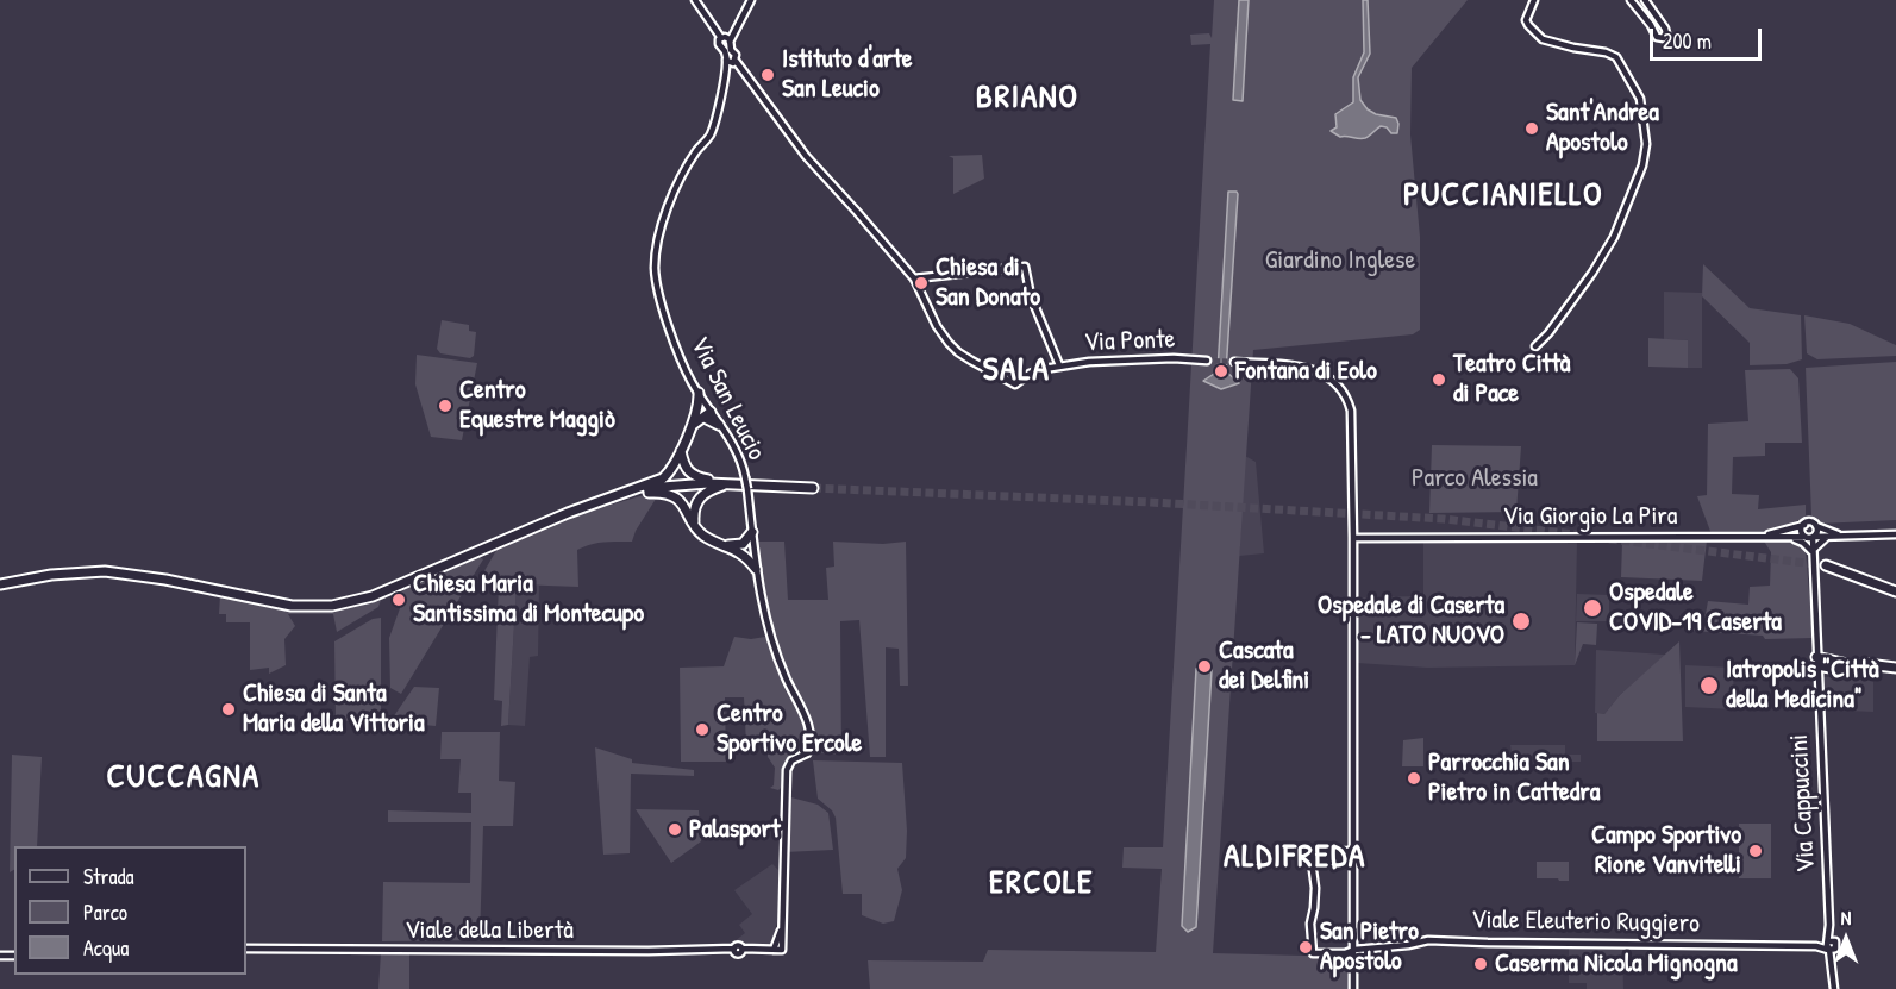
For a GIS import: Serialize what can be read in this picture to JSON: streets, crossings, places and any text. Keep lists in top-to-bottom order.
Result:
{
  "streets": {
    "street": [
      "Via Ponte",
      "Via San Leucio",
      "Via Giorgio La Pira",
      "Via Cappuccini",
      "Viale Eleuterio Ruggiero",
      "Viale della Libertà"
    ]
  },
  "crossings": [
    ["Via San Leucio", "Viale della Libertà"],
    ["Via Giorgio La Pira", "Via Cappuccini"],
    ["Via Cappuccini", "Viale Eleuterio Ruggiero"]
  ],
  "districts": [
    "BRIANO",
    "PUCCIANIELLO",
    "SALA",
    "CUCCAGNA",
    "ALDIFREDA",
    "ERCOLE"
  ],
  "parks": ["Giardino Inglese", "Parco Alessia"],
  "places": [
    "Istituto d'arte San Leucio",
    "Sant'Andrea Apostolo",
    "Chiesa di San Donato",
    "Fontana di Eolo",
    "Teatro Città di Pace",
    "Centro Equestre Maggiò",
    "Chiesa Maria Santissima di Montecupo",
    "Ospedale COVID-19 Caserta",
    "Ospedale di Caserta - LATO NUOVO",
    "Cascata dei Delfini",
    "Iatropolis \"Città della Medicina\"",
    "Chiesa di Santa Maria della Vittoria",
    "Centro Sportivo Ercole",
    "Parrocchia San Pietro in Cattedra",
    "Palasport",
    "Campo Sportivo Rione Vanvitelli",
    "San Pietro Apostolo",
    "Caserma Nicola Mignogna"
  ],
  "legend": ["Strada", "Parco", "Acqua"],
  "scale_bar": "200 m",
  "north": "top"
}
